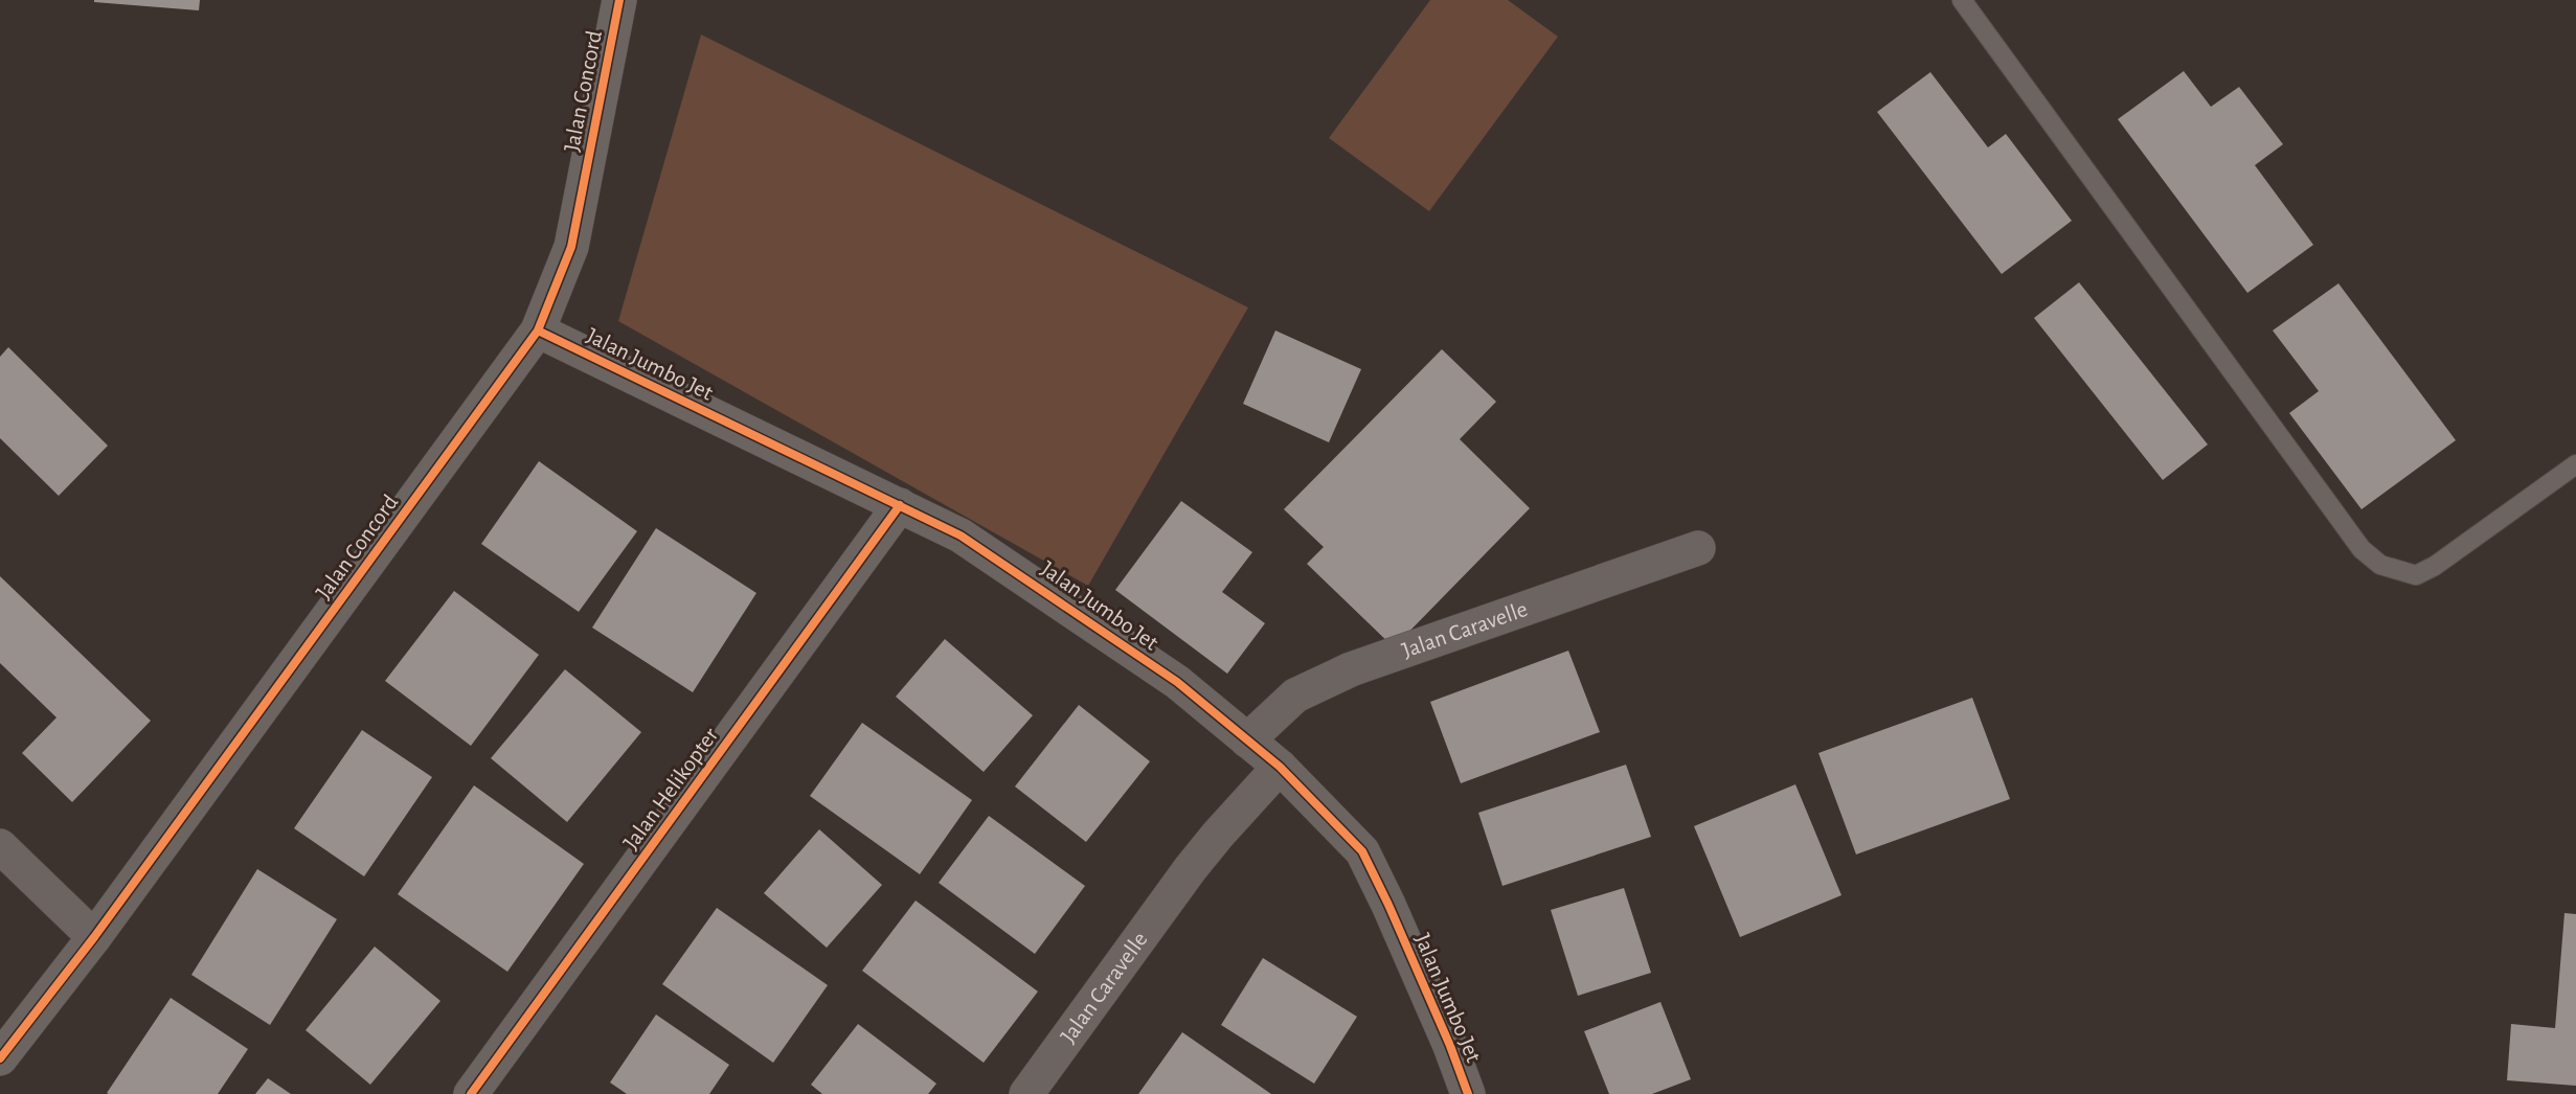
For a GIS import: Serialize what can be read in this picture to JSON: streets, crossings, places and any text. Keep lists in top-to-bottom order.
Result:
{
  "streets": {
    "street": [
      "Jalan Concord",
      "Jalan Jumbo Jet",
      "Jalan Caravelle",
      "Jalan Helikopter"
    ]
  },
  "crossings": [
    ["Jalan Concord", "Jalan Jumbo Jet"],
    ["Jalan Jumbo Jet", "Jalan Caravelle"],
    ["Jalan Jumbo Jet", "Jalan Helikopter"]
  ]
}
